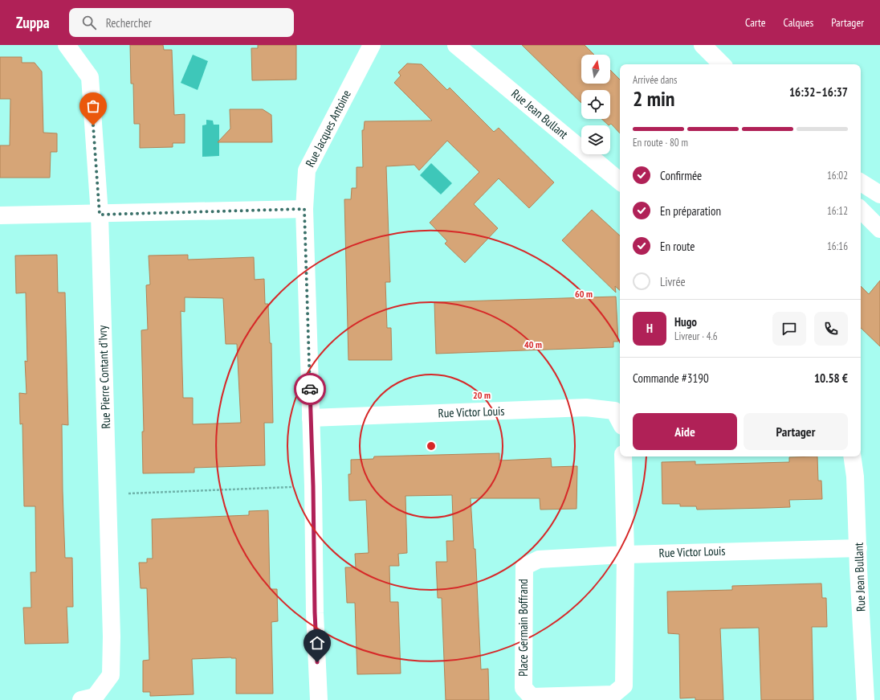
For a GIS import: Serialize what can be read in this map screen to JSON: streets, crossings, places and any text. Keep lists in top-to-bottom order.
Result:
{
  "streets": {
    "street": [
      "Rue Jean Bullant",
      "Rue Jacques Antoine",
      "Rue Pierre Contant d'Ivry",
      "Rue Victor Louis",
      "Place Germain Boffrand"
    ]
  },
  "crossings": [
    ["Rue Jean Bullant", "Rue Victor Louis"],
    ["Rue Jacques Antoine", "Rue Victor Louis"],
    ["Rue Victor Louis", "Place Germain Boffrand"]
  ],
  "north": "top",
  "page": {
    "header": "Zuppa",
    "search": "Rechercher",
    "nav": ["Carte", "Calques", "Partager"],
    "heading": ["2 min", "Arrivée dans", "16:32–16:37"],
    "panel": [
      "Hugo",
      "Livreur · 4.6",
      "Commande #3190",
      "10.58 €"
    ],
    "bar": "En route · 80 m",
    "list": [
      ["Confirmée", "16:02"],
      ["En préparation", "16:12"],
      ["En route", "16:16"],
      "Livrée"
    ],
    "round": "H",
    "buttons": ["Aide", "Partager"]
  },
  "rings": ["60 m", "40 m", "20 m"]
}
